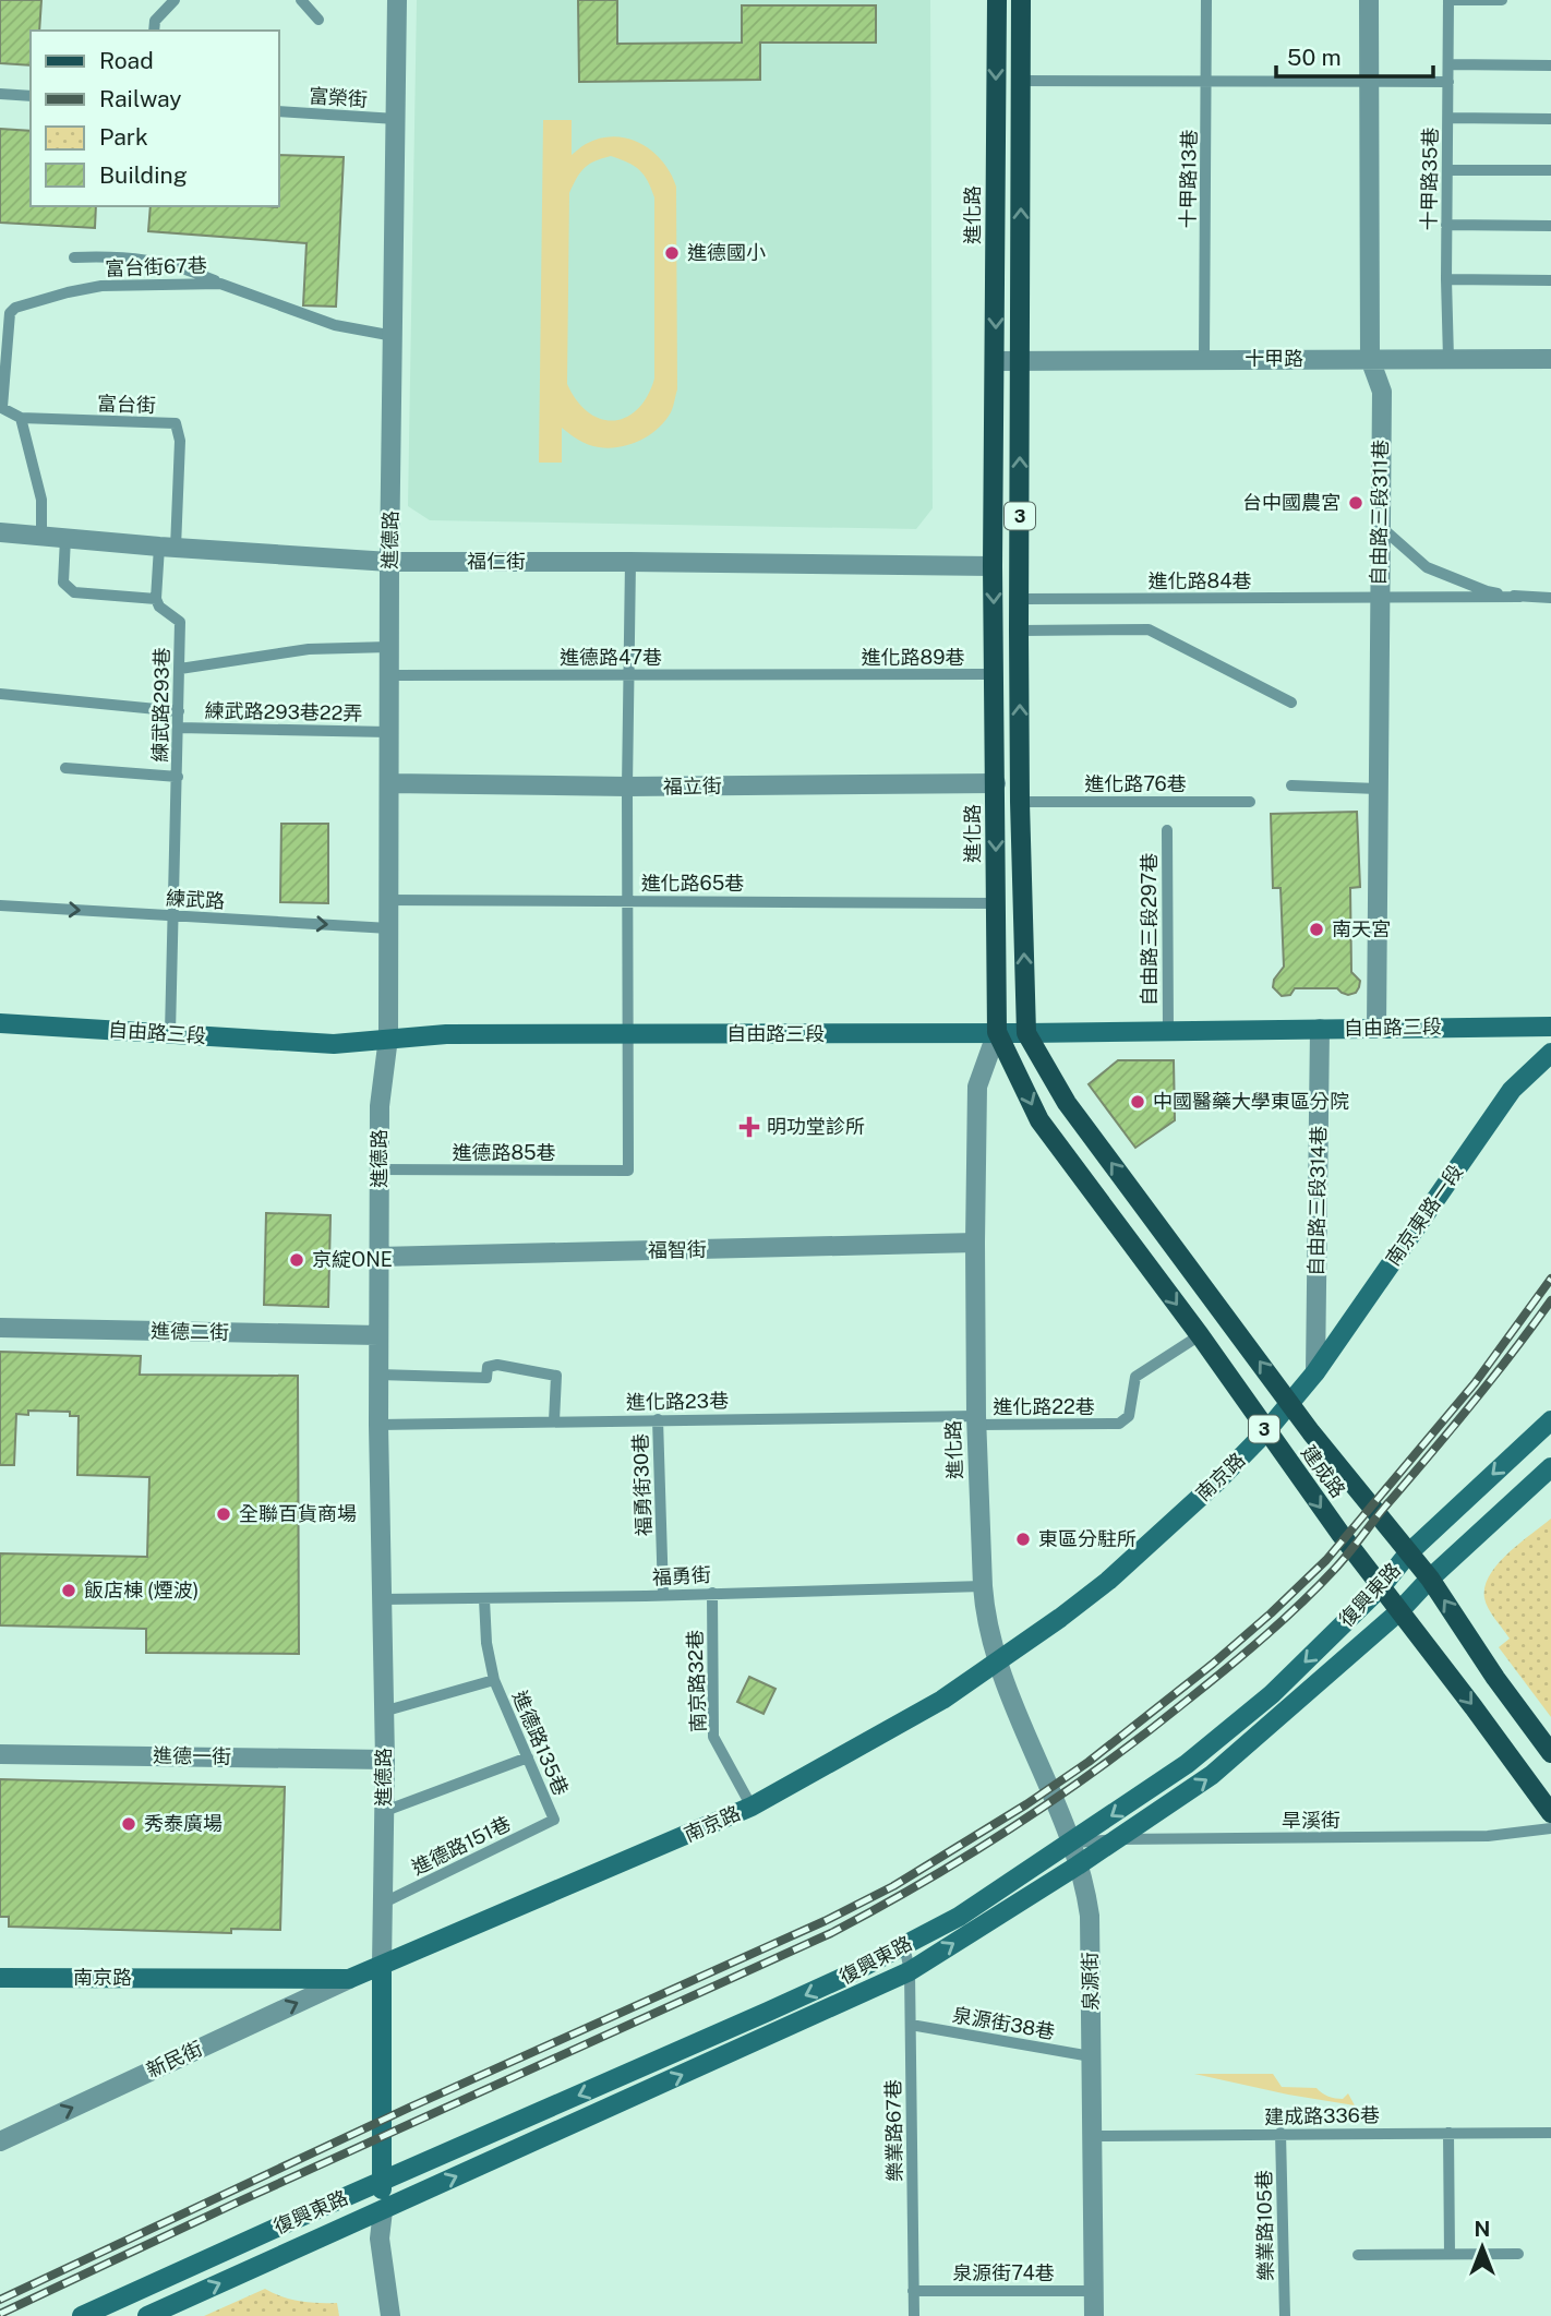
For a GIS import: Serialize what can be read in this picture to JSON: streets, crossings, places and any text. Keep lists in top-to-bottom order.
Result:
{
  "streets": {
    "main road": ["進化路", "3", "建成路"],
    "street": [
      "十甲路",
      "自由路三段311巷",
      "進德路",
      "福仁街",
      "福立街",
      "自由路三段",
      "自由路三段314巷",
      "南京東路一段",
      "福智街",
      "進德二街",
      "南京路",
      "復興東路",
      "進德一街",
      "泉源街",
      "新民街"
    ],
    "lane": [
      "富榮街",
      "十甲路13巷",
      "十甲路35巷",
      "富台街67巷",
      "富台街",
      "進化路84巷",
      "進德路47巷",
      "進化路89巷",
      "練武路293巷",
      "練武路293巷22弄",
      "進化路76巷",
      "進化路65巷",
      "練武路",
      "自由路三段297巷",
      "進德路85巷",
      "進化路23巷",
      "進化路22巷",
      "福勇街30巷",
      "福勇街",
      "南京路32巷",
      "進德路135巷",
      "旱溪街",
      "進德路151巷",
      "泉源街38巷",
      "建成路336巷",
      "樂業路67巷",
      "樂業路105巷",
      "泉源街74巷"
    ]
  },
  "crossings": [
    ["富榮街", "進德路"],
    ["十甲路13巷", "十甲路"],
    ["十甲路35巷", "十甲路"],
    ["進化路", "十甲路"],
    ["進化路", "福仁街"],
    ["進化路", "進化路89巷"],
    ["進化路", "福立街"],
    ["進化路", "進化路65巷"],
    ["進化路", "自由路三段"],
    ["進化路", "福智街"],
    ["進化路", "進化路23巷"],
    ["進化路", "進化路22巷"],
    ["進化路", "建成路"],
    ["進化路", "南京路"],
    ["進化路", "福勇街"],
    ["進化路", "泉源街"],
    ["富台街67巷", "富台街"],
    ["富台街67巷", "進德路"],
    ["十甲路", "自由路三段311巷"],
    ["十甲路", "3"],
    ["富台街", "福仁街"],
    ["自由路三段311巷", "進化路84巷"],
    ["自由路三段311巷", "自由路三段"],
    ["3", "進化路84巷"],
    ["3", "進化路76巷"],
    ["3", "自由路三段"],
    ["3", "建成路"],
    ["進德路", "福仁街"],
    ["進德路", "進德路47巷"],
    ["進德路", "練武路293巷22弄"],
    ["進德路", "福立街"],
    ["進德路", "進化路65巷"],
    ["進德路", "練武路"],
    ["進德路", "自由路三段"],
    ["進德路", "進德路85巷"],
    ["進德路", "福智街"],
    ["進德路", "進德二街"],
    ["進德路", "進化路23巷"],
    ["進德路", "南京路"],
    ["進德路", "福勇街"],
    ["進德路", "復興東路"],
    ["進德路", "進德路135巷"],
    ["進德路", "進德一街"],
    ["進德路", "進德路151巷"],
    ["進德路47巷", "進化路89巷"],
    ["練武路293巷", "練武路293巷22弄"],
    ["練武路293巷", "練武路"],
    ["練武路293巷", "自由路三段"],
    ["自由路三段297巷", "自由路三段"],
    ["自由路三段", "進德路85巷"],
    ["自由路三段", "自由路三段314巷"],
    ["自由路三段", "建成路"],
    ["自由路三段314巷", "南京東路一段"],
    ["自由路三段314巷", "南京路"],
    ["南京東路一段", "南京路"],
    ["進化路23巷", "進化路22巷"],
    ["進化路23巷", "福勇街30巷"],
    ["進化路22巷", "建成路"],
    ["建成路", "南京路"],
    ["建成路", "復興東路"],
    ["南京路", "南京路32巷"],
    ["南京路", "泉源街"],
    ["南京路", "新民街"],
    ["福勇街30巷", "福勇街"],
    ["福勇街", "南京路32巷"],
    ["福勇街", "進德路135巷"],
    ["復興東路", "旱溪街"],
    ["復興東路", "泉源街"],
    ["復興東路", "樂業路67巷"],
    ["進德路135巷", "進德路151巷"],
    ["旱溪街", "泉源街"],
    ["泉源街", "泉源街38巷"],
    ["泉源街", "建成路336巷"],
    ["泉源街", "泉源街74巷"],
    ["泉源街38巷", "樂業路67巷"],
    ["建成路336巷", "樂業路105巷"],
    ["樂業路67巷", "泉源街74巷"]
  ],
  "one_way": ["練武路", "新民街"],
  "places": {
    "other": [
      "進德國小",
      "台中國農宮",
      "南天宮",
      "中國醫藥大學東區分院",
      "京綻ONE",
      "全聯百貨商場",
      "東區分駐所",
      "飯店棟 (煙波)",
      "秀泰廣場"
    ],
    "health": ["明功堂診所"]
  },
  "legend": [
    "Road",
    "Railway",
    "Park",
    "Building"
  ],
  "scale_bar": "50 m",
  "north": "top"
}
